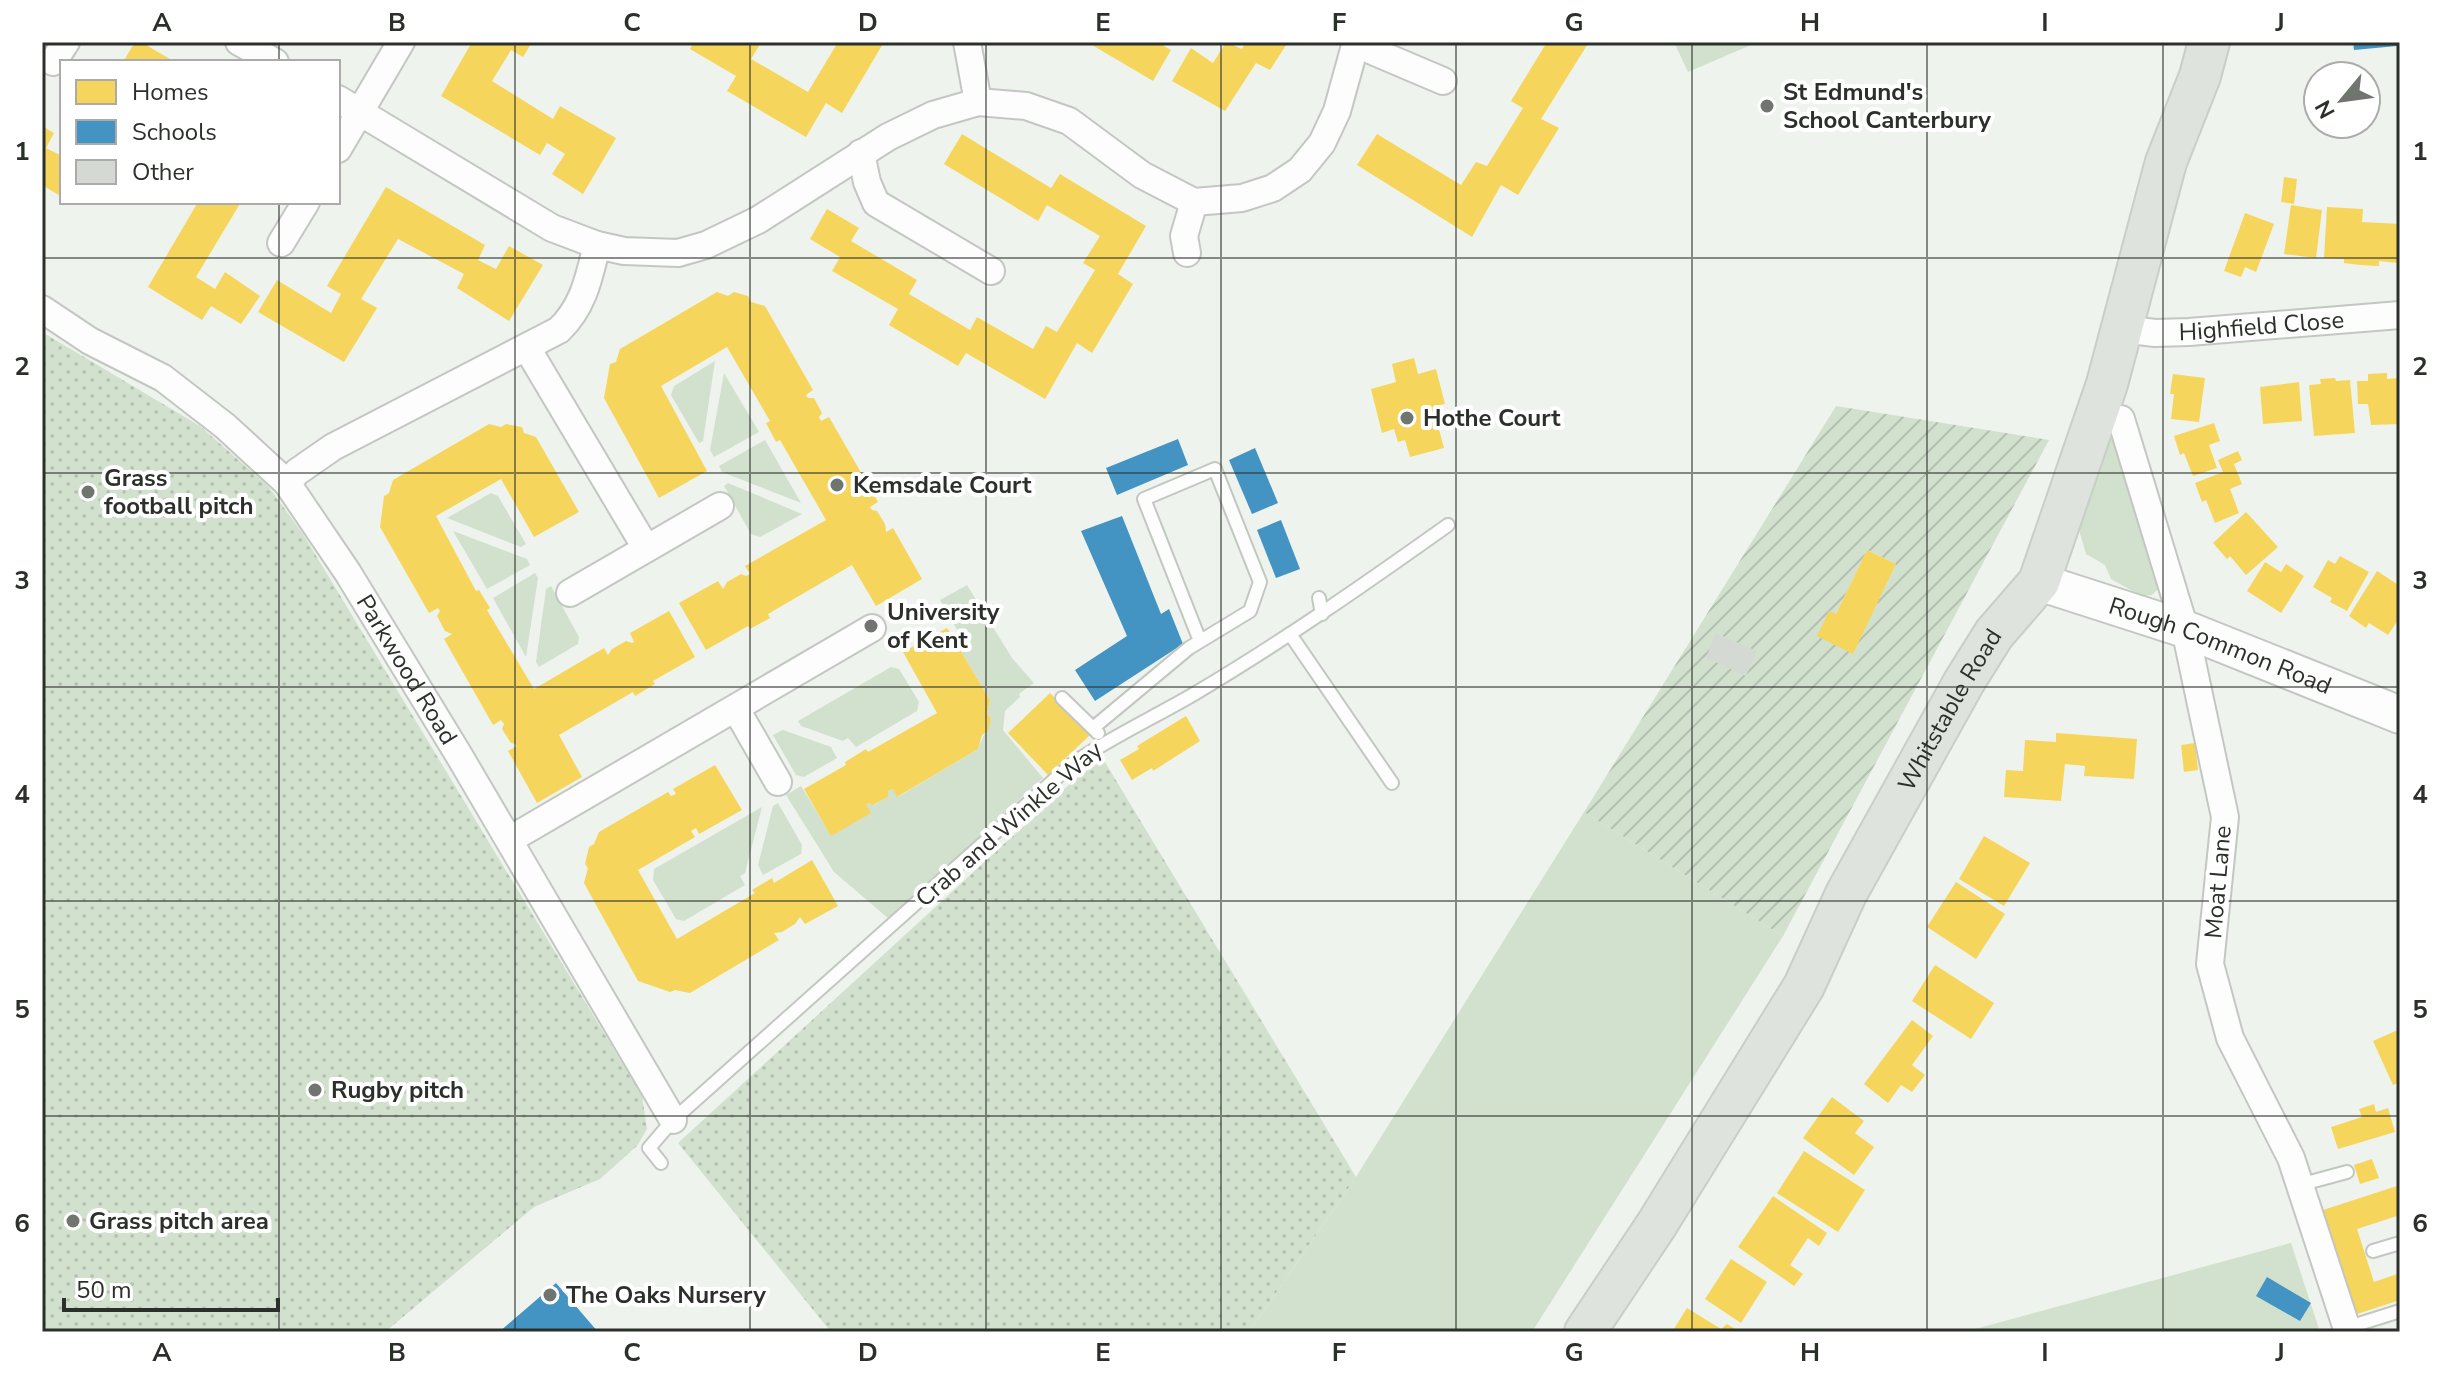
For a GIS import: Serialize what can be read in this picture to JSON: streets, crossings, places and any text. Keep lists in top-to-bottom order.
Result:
{
  "streets": {
    "main road": ["Whitstable Road"],
    "street": [
      "Highfield Close",
      "Rough Common Road",
      "Parkwood Road",
      "Moat Lane"
    ],
    "lane": ["Crab and Winkle Way"]
  },
  "crossings": [
    ["Highfield Close", "Whitstable Road"],
    ["Rough Common Road", "Whitstable Road"],
    ["Rough Common Road", "Moat Lane"],
    ["Parkwood Road", "Crab and Winkle Way"]
  ],
  "places": [
    "St Edmund's School Canterbury",
    "Hothe Court",
    "Kemsdale Court",
    "Grass football pitch",
    "University of Kent",
    "Rugby pitch",
    "Grass pitch area",
    "The Oaks Nursery"
  ],
  "legend": ["Homes", "Schools", "Other"],
  "scale_bar": "50 m",
  "north": "bottom left",
  "grid": {
    "columns": [
      "A",
      "B",
      "C",
      "D",
      "E",
      "F",
      "G",
      "H",
      "I",
      "J"
    ],
    "rows": [
      "1",
      "2",
      "3",
      "4",
      "5",
      "6"
    ]
  }
}
